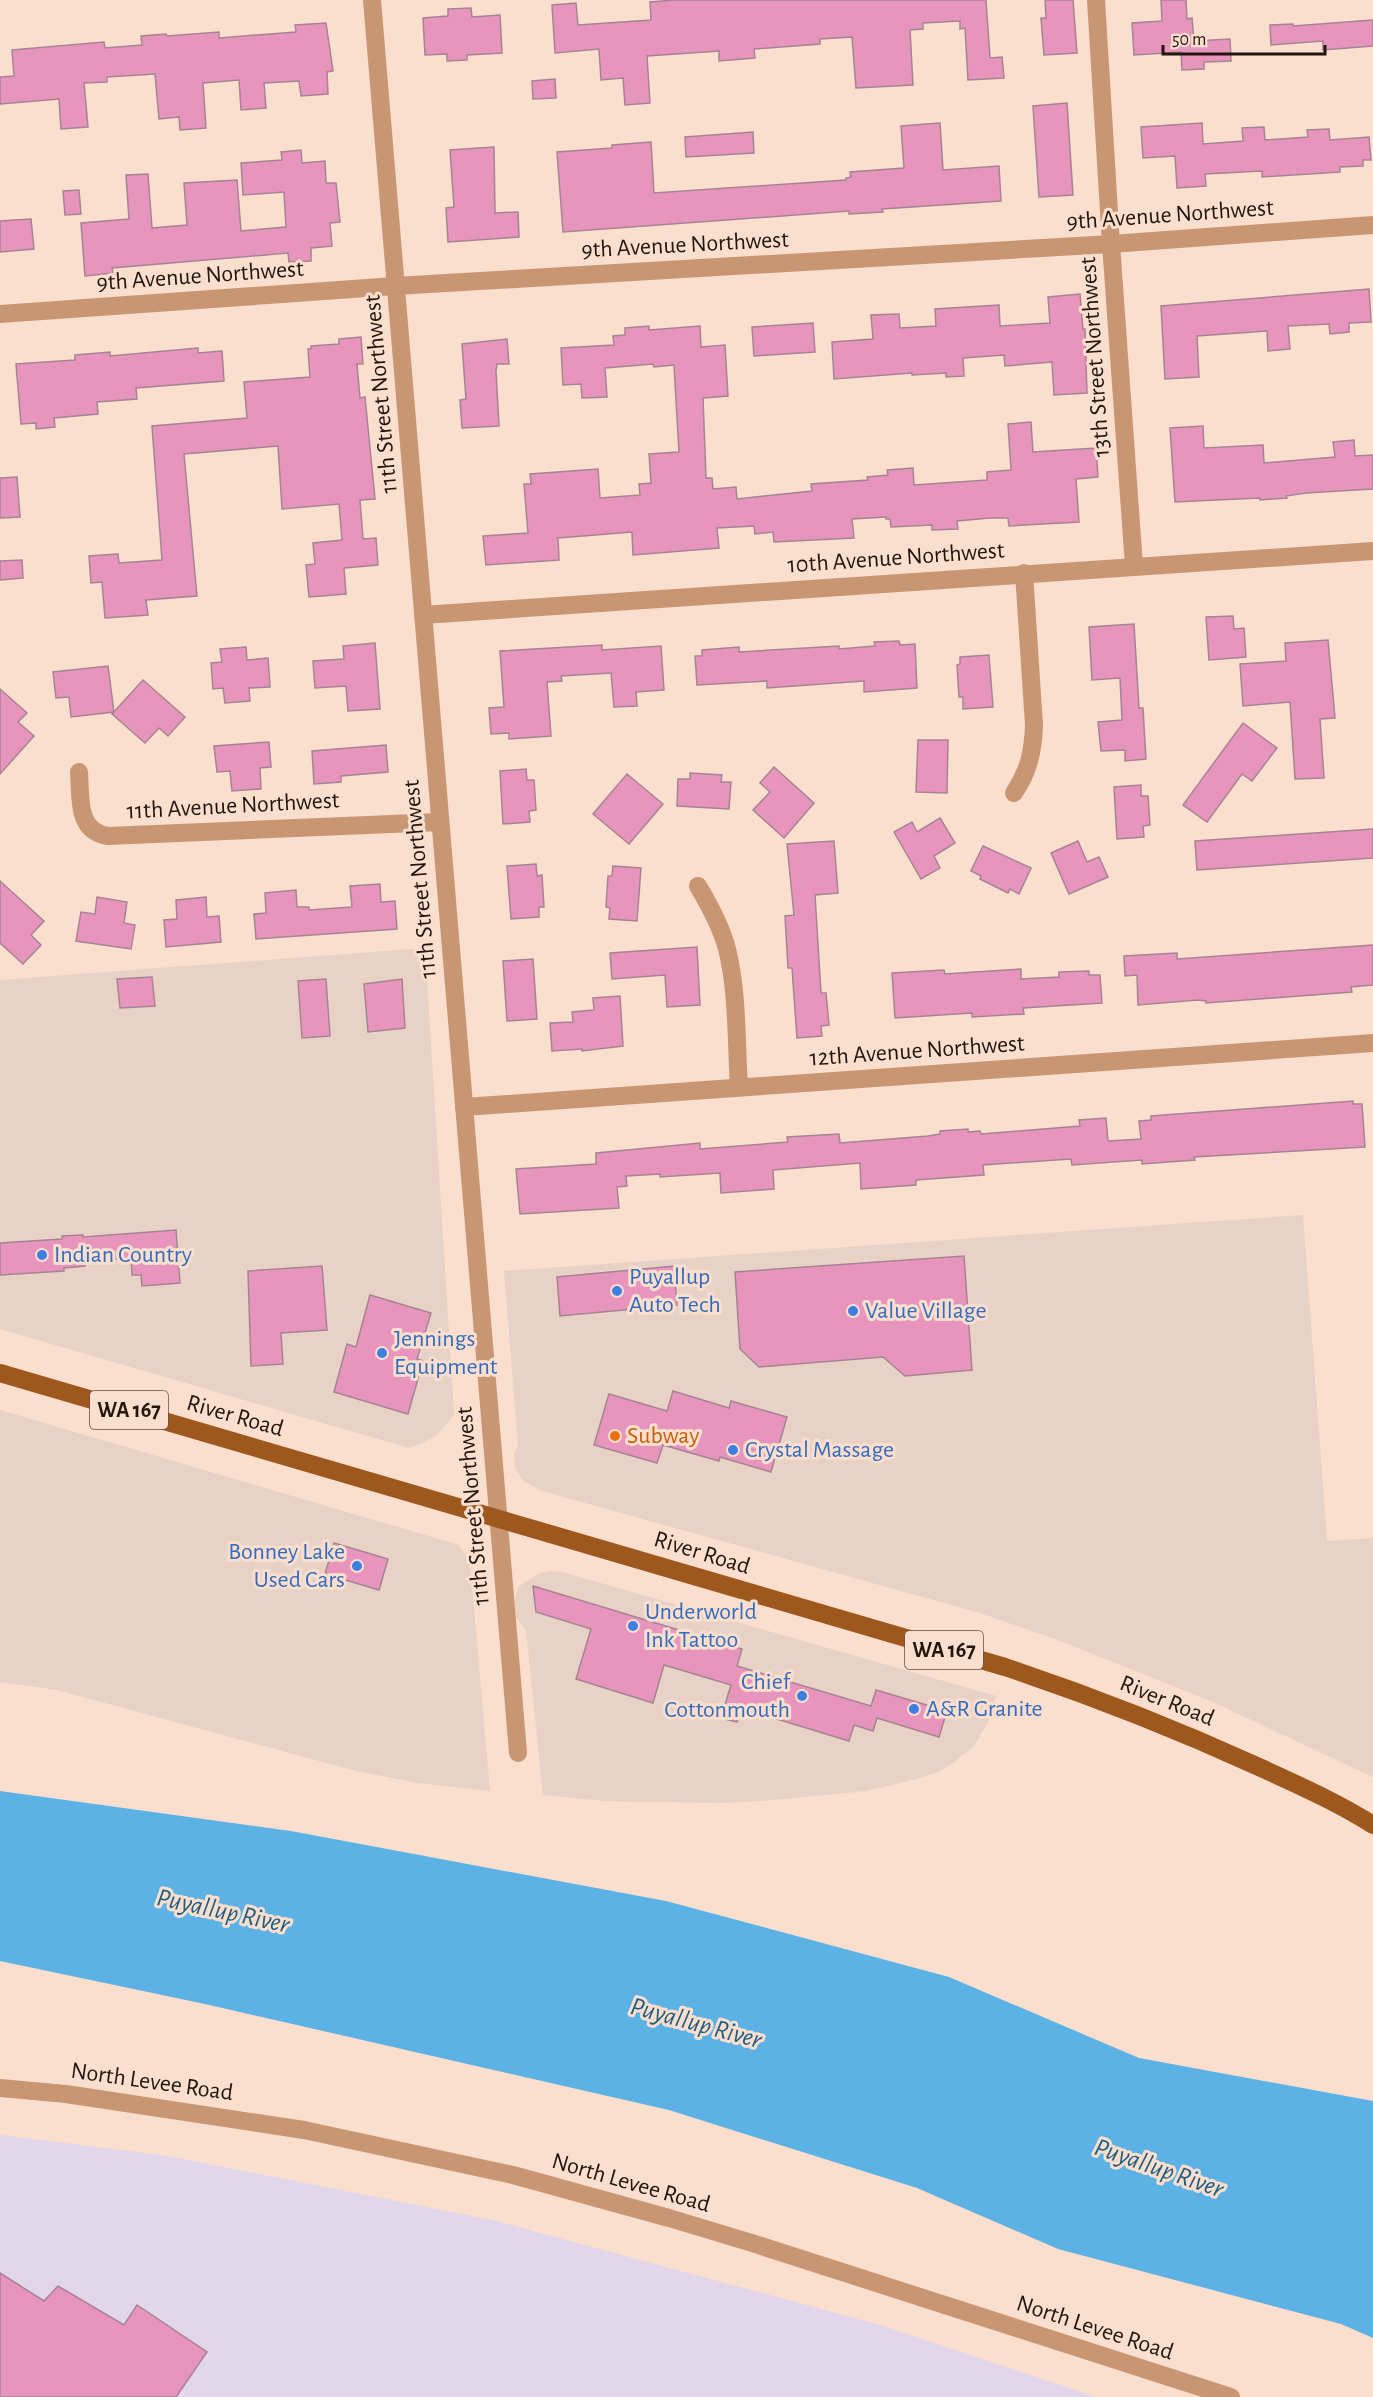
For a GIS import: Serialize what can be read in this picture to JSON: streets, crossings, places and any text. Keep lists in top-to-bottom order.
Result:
{
  "streets": {
    "main road": ["WA 167", "River Road"],
    "street": [
      "9th Avenue Northwest",
      "13th Street Northwest",
      "11th Street Northwest",
      "10th Avenue Northwest",
      "11th Avenue Northwest",
      "12th Avenue Northwest",
      "North Levee Road"
    ]
  },
  "crossings": [
    ["9th Avenue Northwest", "13th Street Northwest"],
    ["9th Avenue Northwest", "11th Street Northwest"],
    ["13th Street Northwest", "10th Avenue Northwest"],
    ["11th Street Northwest", "10th Avenue Northwest"],
    ["11th Street Northwest", "11th Avenue Northwest"],
    ["11th Street Northwest", "12th Avenue Northwest"],
    ["11th Street Northwest", "River Road"]
  ],
  "water": ["Puyallup River"],
  "places": [
    "Indian Country",
    "Puyallup Auto Tech",
    "Value Village",
    "Jennings Equipment",
    "Subway",
    "Crystal Massage",
    "Bonney Lake Used Cars",
    "Underworld Ink Tattoo",
    "Chief Cottonmouth",
    "A&R Granite"
  ],
  "scale_bar": "50 m"
}
